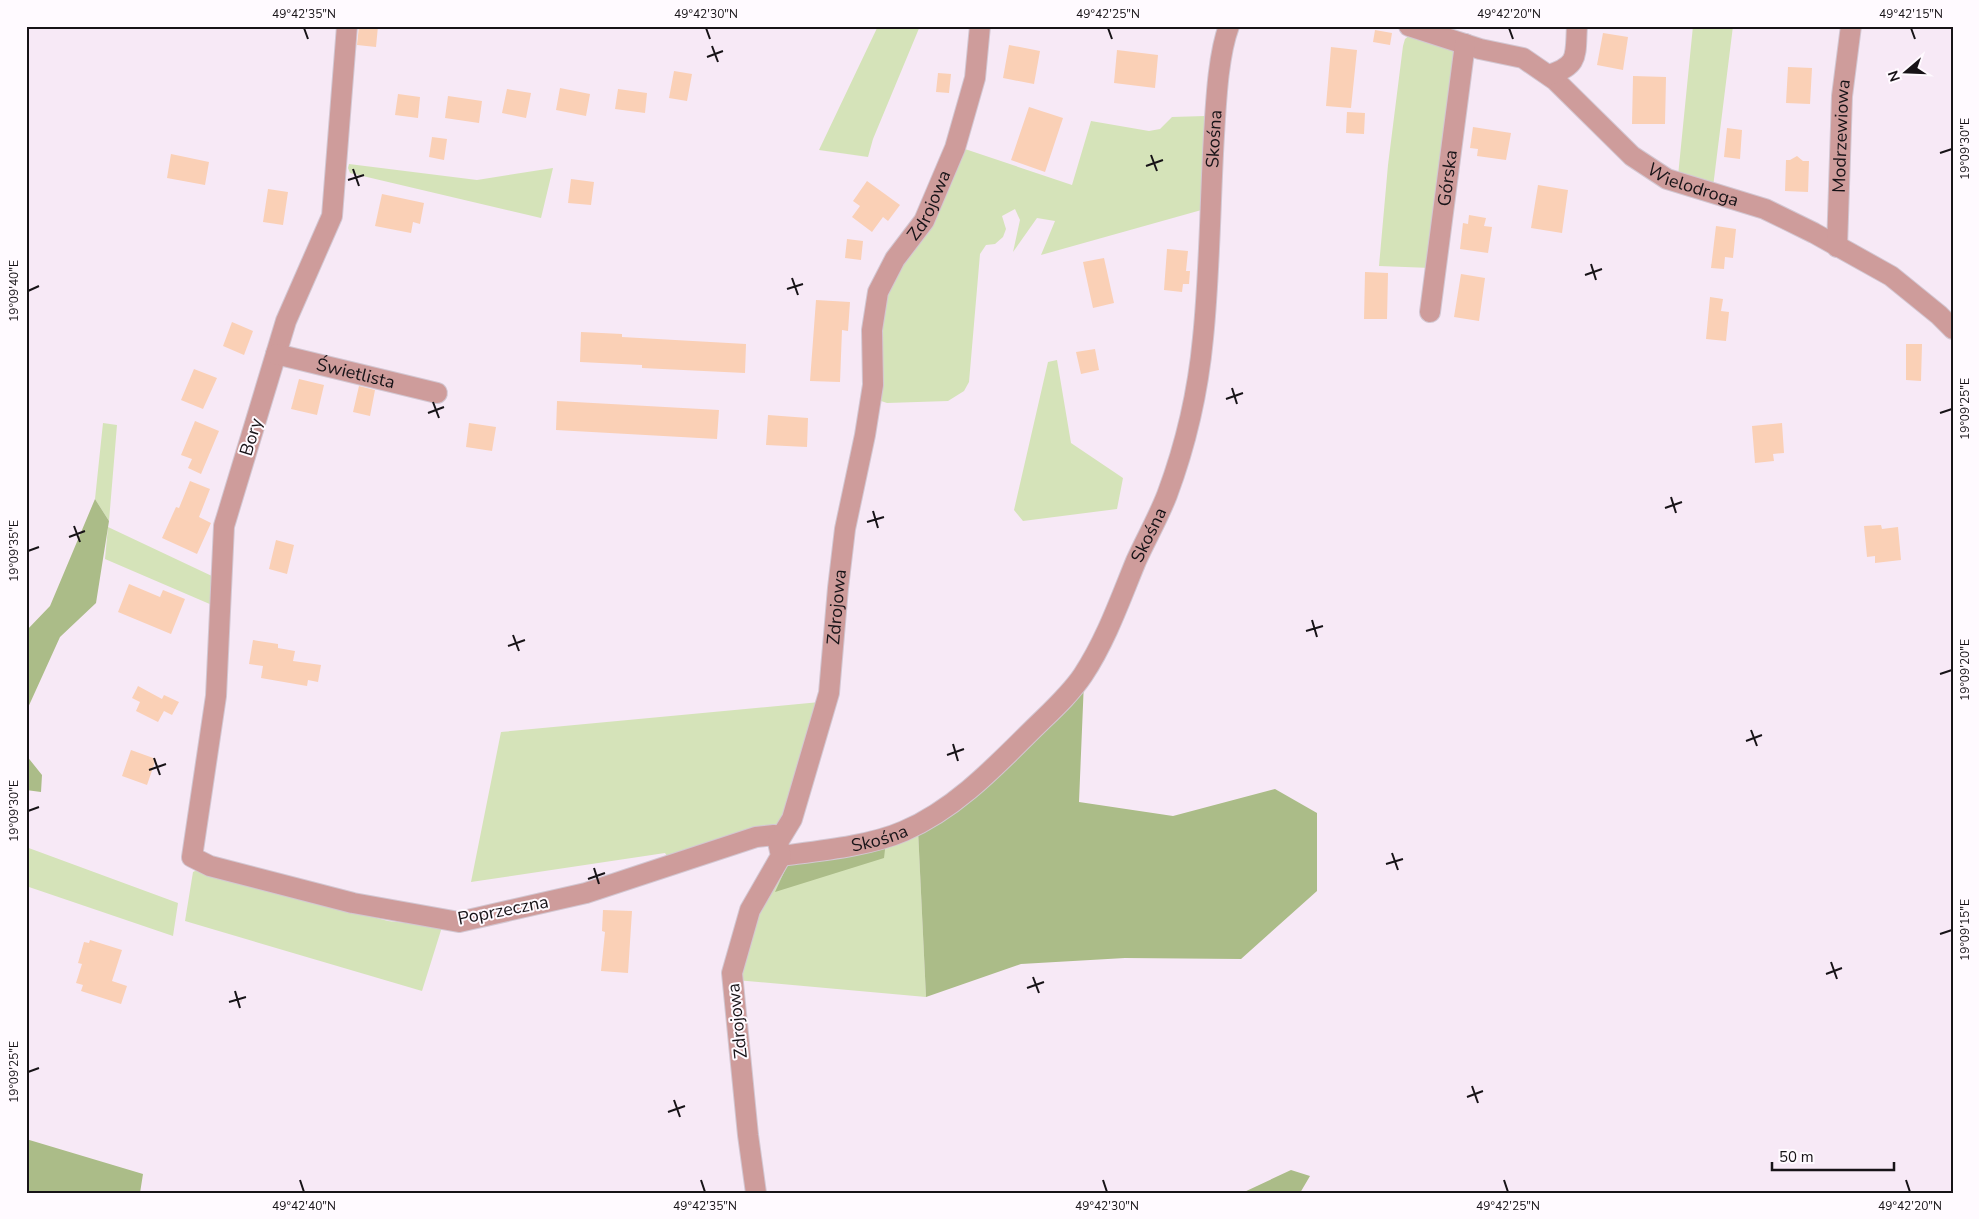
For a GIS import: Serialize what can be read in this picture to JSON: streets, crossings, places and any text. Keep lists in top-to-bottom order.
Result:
{
  "streets": {
    "street": [
      "Modrzewiowa",
      "Skośna",
      "Górska",
      "Wielodroga",
      "Zdrojowa",
      "Świetlista",
      "Bory",
      "Poprzeczna"
    ]
  },
  "crossings": [
    ["Modrzewiowa", "Wielodroga"],
    ["Skośna", "Zdrojowa"],
    ["Skośna", "Poprzeczna"],
    ["Górska", "Wielodroga"],
    ["Zdrojowa", "Poprzeczna"],
    ["Świetlista", "Bory"],
    ["Bory", "Poprzeczna"]
  ],
  "scale_bar": "50 m",
  "north": "left",
  "coordinates": [
    "49°42'35\"N",
    "49°42'30\"N",
    "49°42'25\"N",
    "49°42'20\"N",
    "49°42'15\"N",
    "19°09'30\"E",
    "19°09'40\"E",
    "19°09'25\"E",
    "19°09'35\"E",
    "19°09'20\"E",
    "19°09'15\"E",
    "49°42'40\"N"
  ]
}
